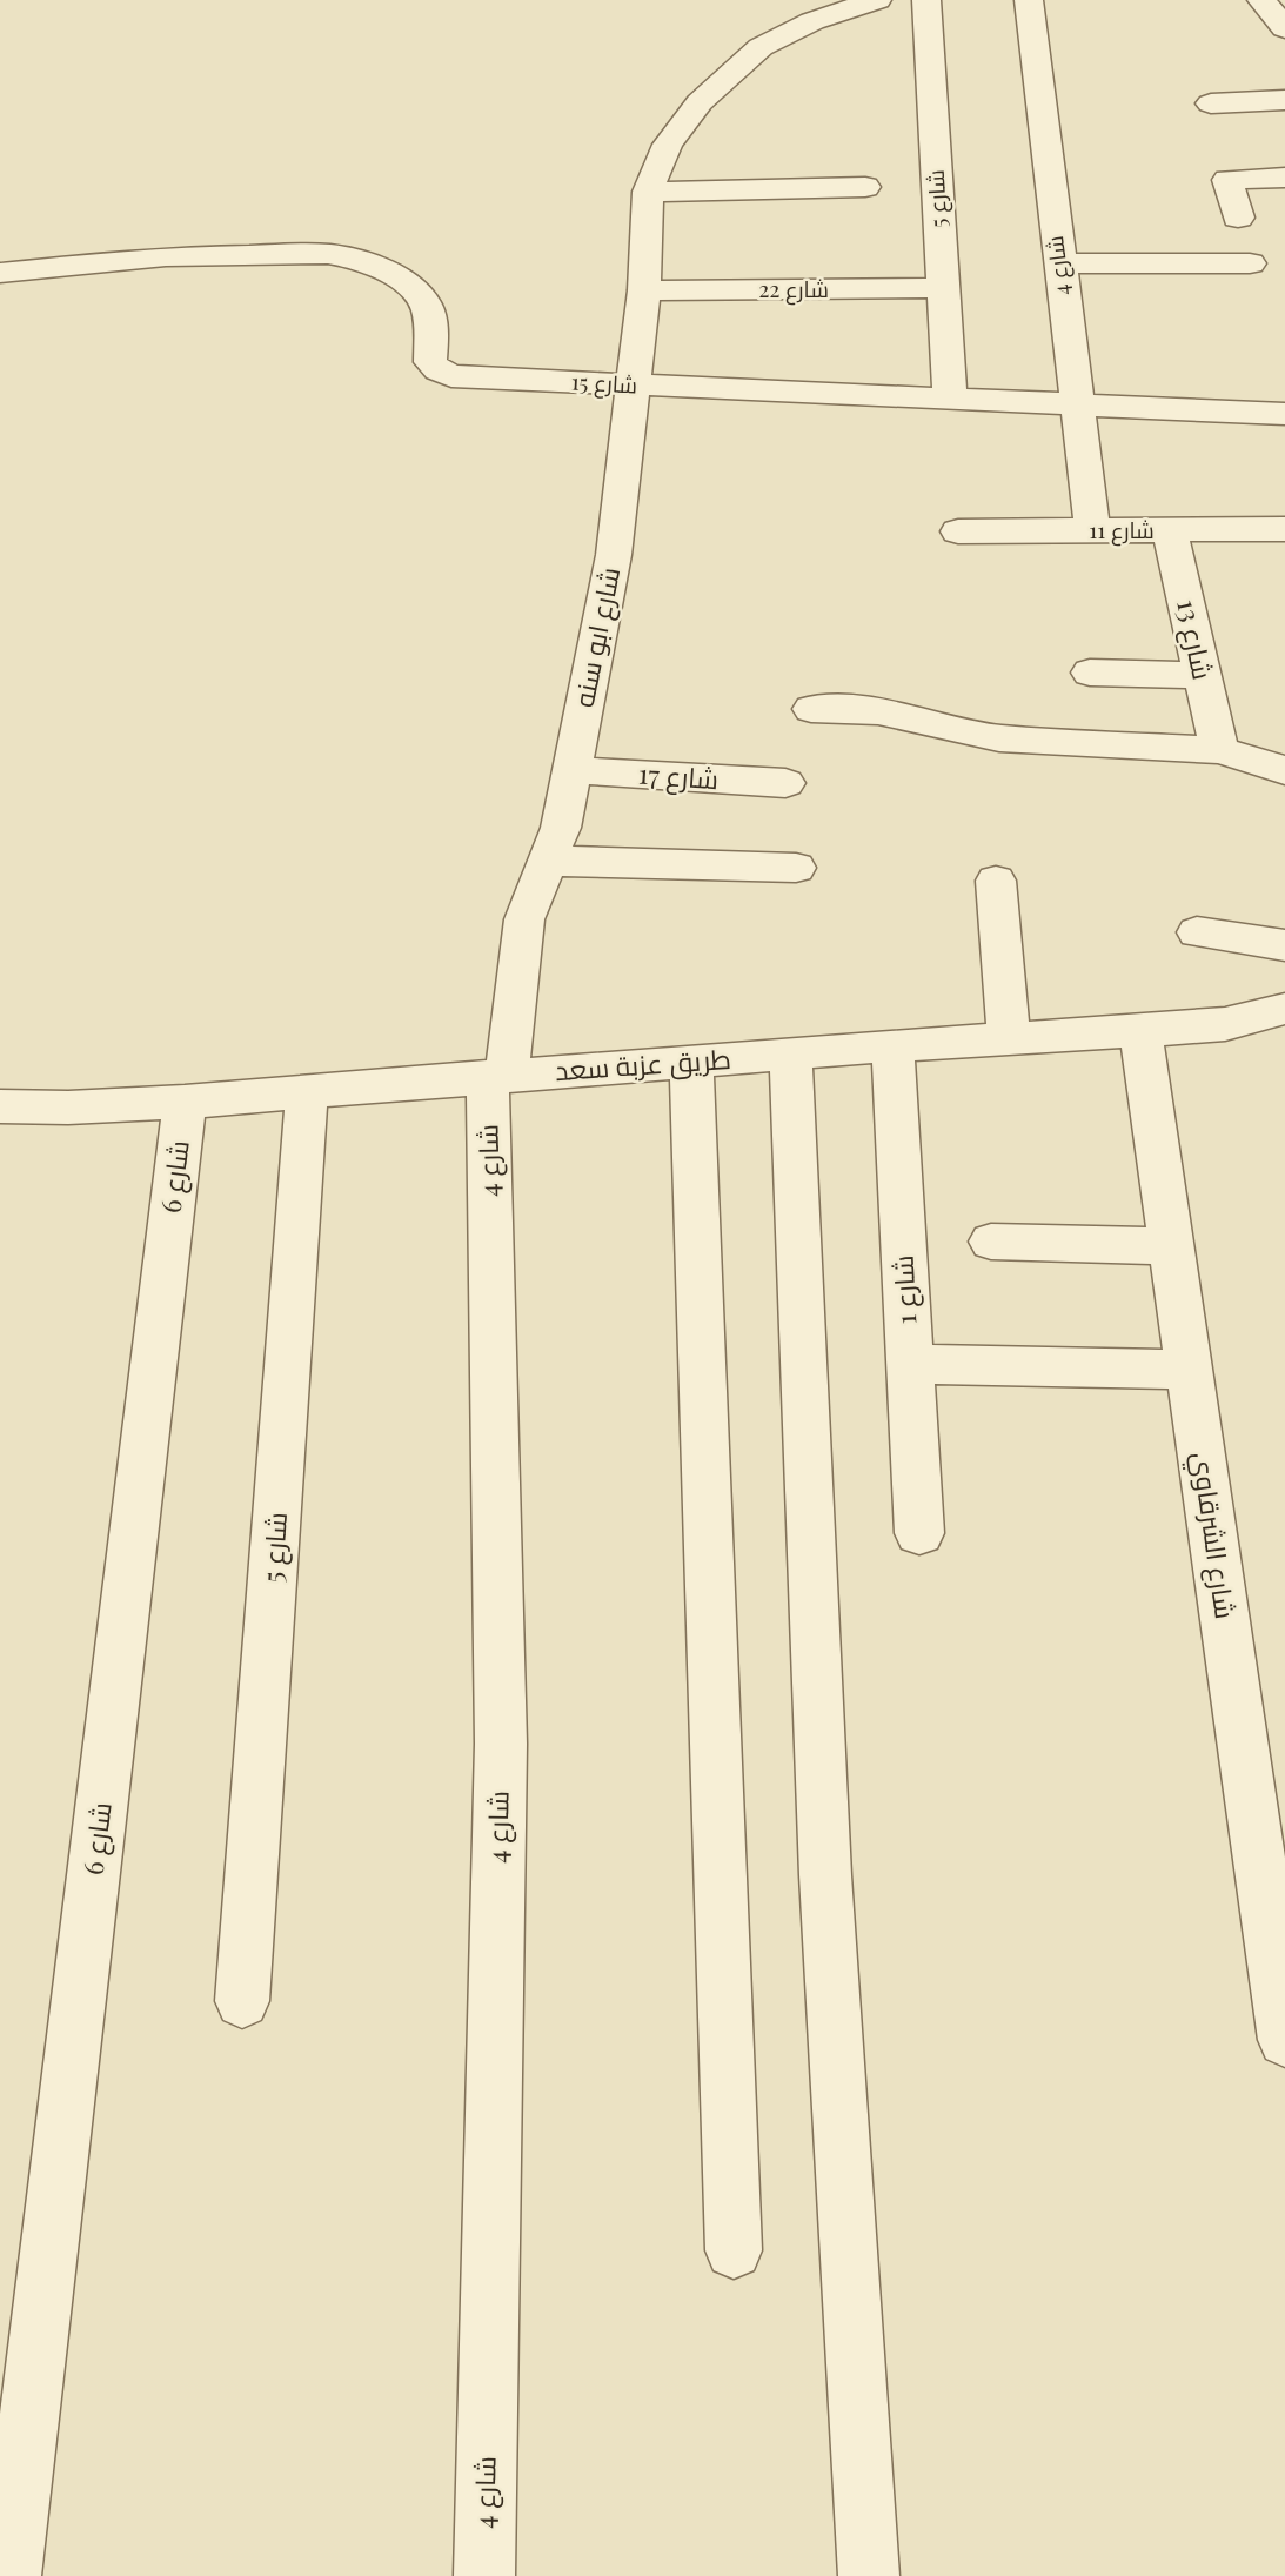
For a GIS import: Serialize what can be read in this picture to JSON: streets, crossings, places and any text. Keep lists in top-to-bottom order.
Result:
{
  "streets": {
    "street": [
      "شارع 5",
      "شارع 4",
      "شارع 22",
      "شارع 15",
      "شارع 11",
      "شارع ابو سنه",
      "شارع 13",
      "شارع 17",
      "طريق عزبة سعد",
      "شارع 6",
      "شارع 1",
      "شارع الشرقاوي"
    ]
  },
  "crossings": [
    ["شارع 5", "شارع 22"],
    ["شارع 5", "شارع 15"],
    ["شارع 5", "طريق عزبة سعد"],
    ["شارع 4", "شارع 15"],
    ["شارع 4", "شارع 11"],
    ["شارع 4", "شارع ابو سنه"],
    ["شارع 4", "طريق عزبة سعد"],
    ["شارع 22", "شارع ابو سنه"],
    ["شارع 15", "شارع ابو سنه"],
    ["شارع 11", "شارع 13"],
    ["شارع ابو سنه", "شارع 17"],
    ["شارع ابو سنه", "طريق عزبة سعد"],
    ["طريق عزبة سعد", "شارع 6"],
    ["طريق عزبة سعد", "شارع 1"],
    ["طريق عزبة سعد", "شارع الشرقاوي"]
  ]
}
